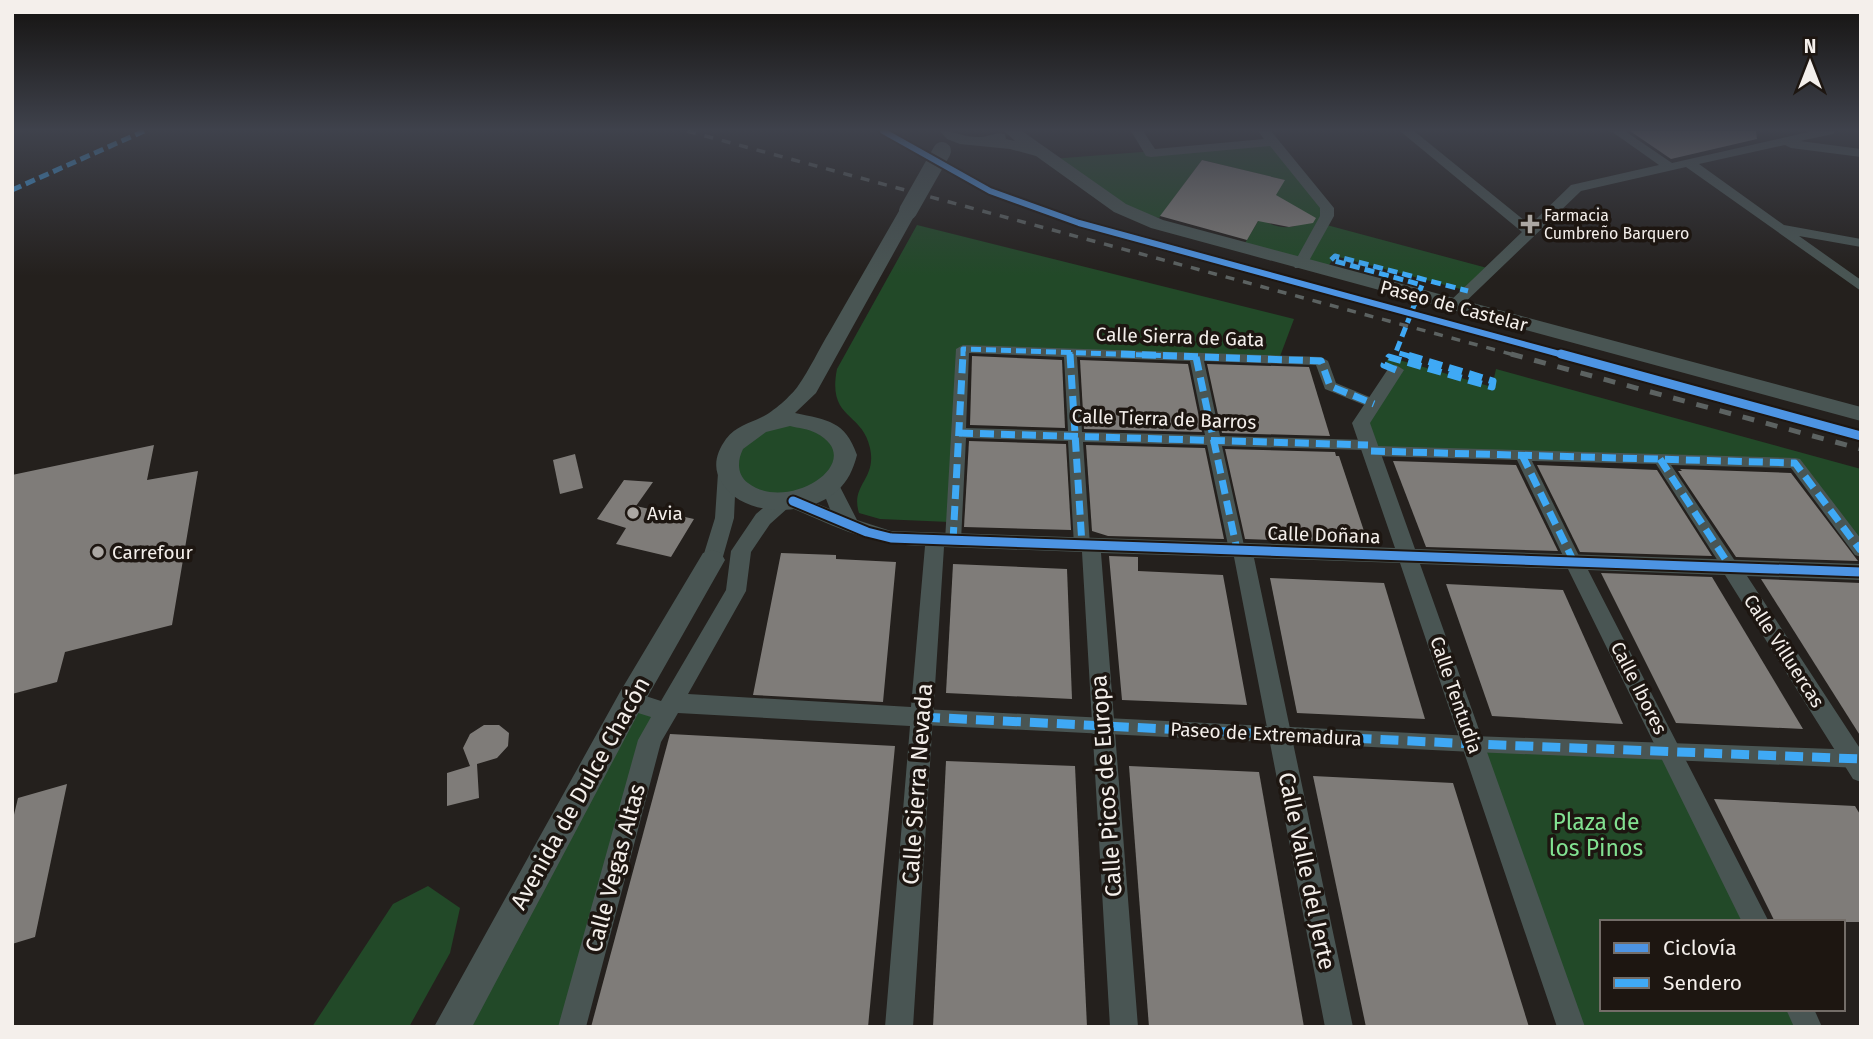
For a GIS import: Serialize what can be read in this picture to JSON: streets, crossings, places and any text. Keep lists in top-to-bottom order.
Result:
{
  "streets": {
    "street": [
      "Paseo de Castelar",
      "Calle Sierra de Gata",
      "Calle Tierra de Barros",
      "Calle Doñana",
      "Calle Villuercas",
      "Calle Ibores",
      "Calle Tentudia",
      "Paseo de Extremadura",
      "Calle Sierra Nevada",
      "Calle Picos de Europa",
      "Avenida de Dulce Chacón",
      "Calle Vegas Altas",
      "Calle Valle del Jerte"
    ]
  },
  "crossings": [
    ["Calle Sierra de Gata", "Calle Tentudia"],
    ["Calle Tierra de Barros", "Calle Villuercas"],
    ["Calle Tierra de Barros", "Calle Ibores"],
    ["Calle Tierra de Barros", "Calle Tentudia"],
    ["Calle Doñana", "Calle Villuercas"],
    ["Calle Doñana", "Calle Ibores"],
    ["Calle Doñana", "Calle Tentudia"],
    ["Calle Doñana", "Calle Sierra Nevada"],
    ["Calle Doñana", "Calle Picos de Europa"],
    ["Calle Doñana", "Avenida de Dulce Chacón"],
    ["Calle Doñana", "Calle Vegas Altas"],
    ["Calle Doñana", "Calle Valle del Jerte"],
    ["Calle Villuercas", "Paseo de Extremadura"],
    ["Calle Ibores", "Paseo de Extremadura"],
    ["Calle Tentudia", "Paseo de Extremadura"],
    ["Paseo de Extremadura", "Calle Sierra Nevada"],
    ["Paseo de Extremadura", "Calle Picos de Europa"],
    ["Paseo de Extremadura", "Calle Vegas Altas"],
    ["Paseo de Extremadura", "Calle Valle del Jerte"],
    ["Avenida de Dulce Chacón", "Calle Vegas Altas"]
  ],
  "parks": ["Plaza de los Pinos"],
  "places": {
    "health": ["Farmacia Cumbreño Barquero"],
    "other": ["Avia", "Carrefour"]
  },
  "legend": ["Ciclovía", "Sendero"],
  "north": "top"
}
